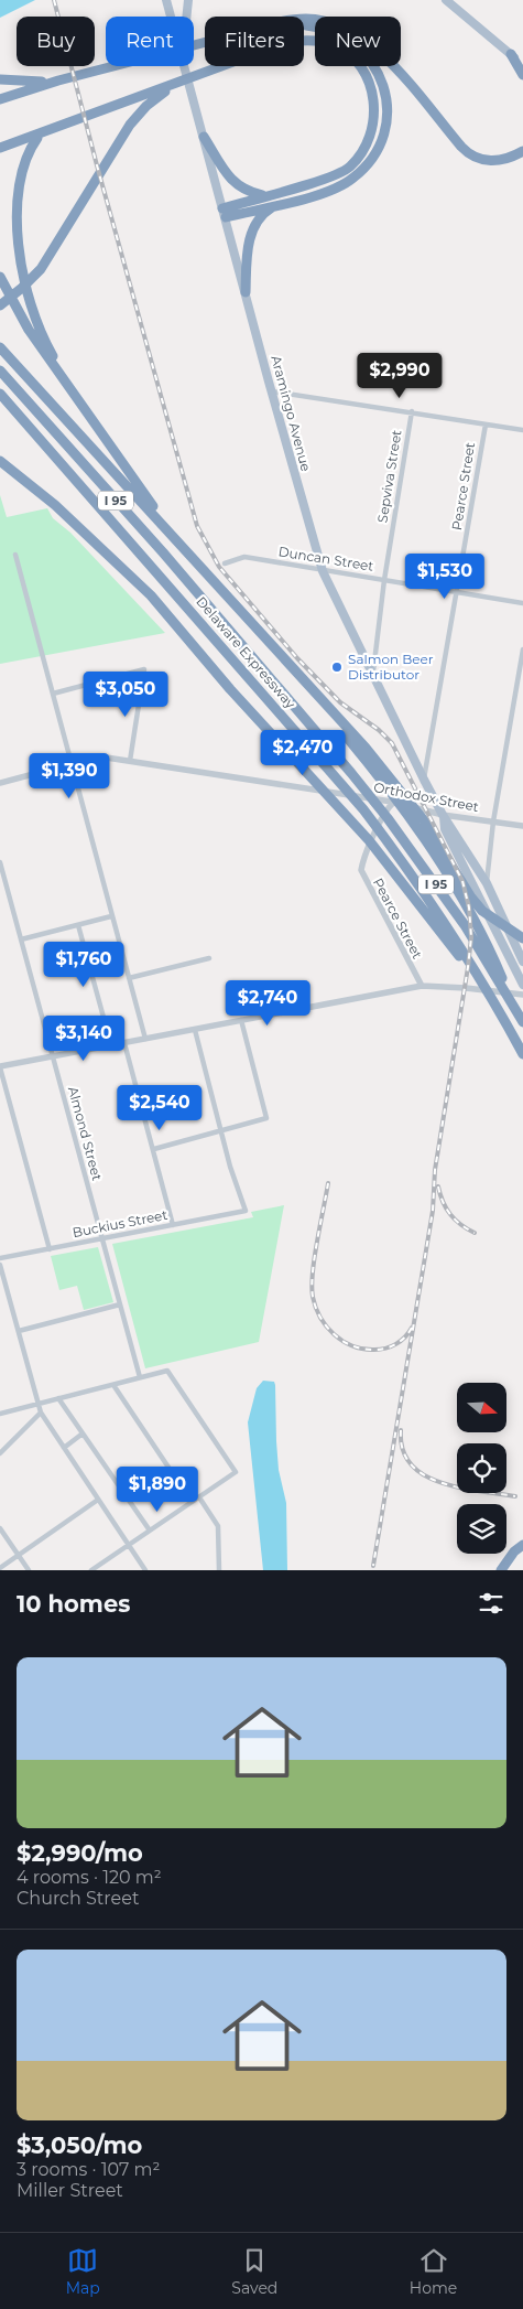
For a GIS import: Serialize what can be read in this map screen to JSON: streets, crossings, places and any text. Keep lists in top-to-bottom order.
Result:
{
  "streets": {
    "highway": ["I 95", "Delaware Expressway"],
    "main road": ["Aramingo Avenue"],
    "street": [
      "Sepviva Street",
      "Pearce Street",
      "Duncan Street",
      "Orthodox Street",
      "Almond Street",
      "Buckius Street"
    ]
  },
  "crossings": [
    ["Aramingo Avenue", "Sepviva Street"],
    ["Aramingo Avenue", "Pearce Street"],
    ["Aramingo Avenue", "Duncan Street"],
    ["Aramingo Avenue", "Orthodox Street"],
    ["Sepviva Street", "Duncan Street"],
    ["Pearce Street", "Duncan Street"],
    ["Pearce Street", "Orthodox Street"],
    ["Almond Street", "Buckius Street"]
  ],
  "places": ["Salmon Beer Distributor"],
  "north": "right",
  "page": {
    "chip": [
      "Buy",
      "Rent",
      "Filters",
      "New"
    ],
    "price": [
      "$2,990",
      "$1,530",
      "$3,050",
      "$2,470",
      "$1,390",
      "$1,760",
      "$2,740",
      "$3,140",
      "$2,540",
      "$1,890"
    ],
    "heading": "10 homes",
    "list": [
      {
        "name": "$2,990/mo",
        "note": "4 rooms · 120 m² · Church Street"
      },
      {
        "name": "$3,050/mo",
        "note": "3 rooms · 107 m² · Miller Street"
      }
    ],
    "tabs": ["Map", "Saved", "Home"]
  }
}
